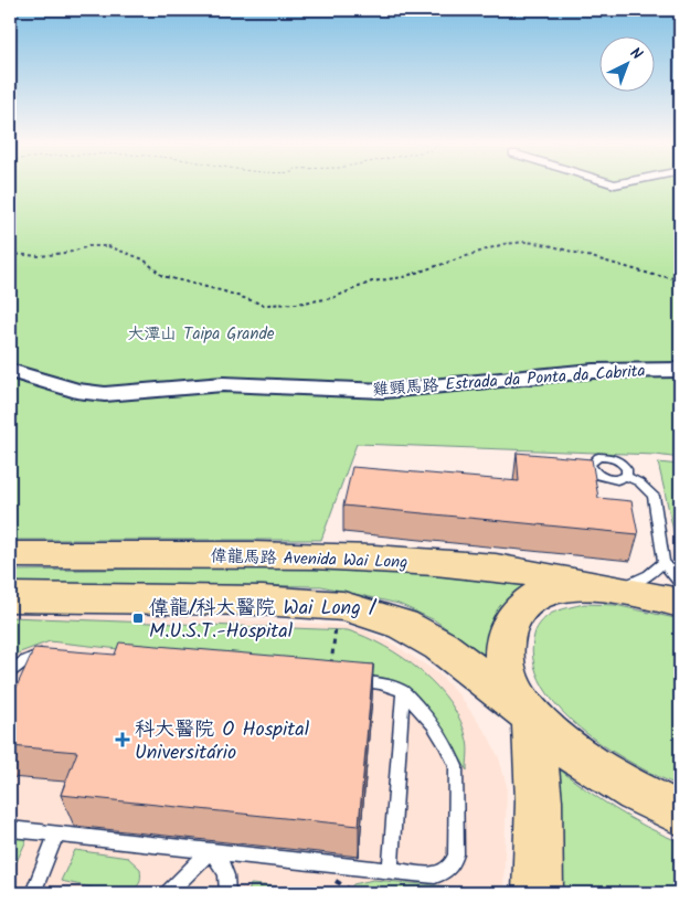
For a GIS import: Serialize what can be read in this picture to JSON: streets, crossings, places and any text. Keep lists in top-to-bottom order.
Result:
{
  "streets": {
    "main road": ["偉龍馬路 Avenida Wai Long"],
    "street": ["雞頸馬路 Estrada da Ponta da Cabrita"]
  },
  "parks": ["大潭山 Taipa Grande"],
  "places": {
    "transit": ["偉龍/科大醫院 Wai Long / M.U.S.T.-Hospital"],
    "health": ["科大醫院 O Hospital Universitário"]
  },
  "north": "top right"
}
